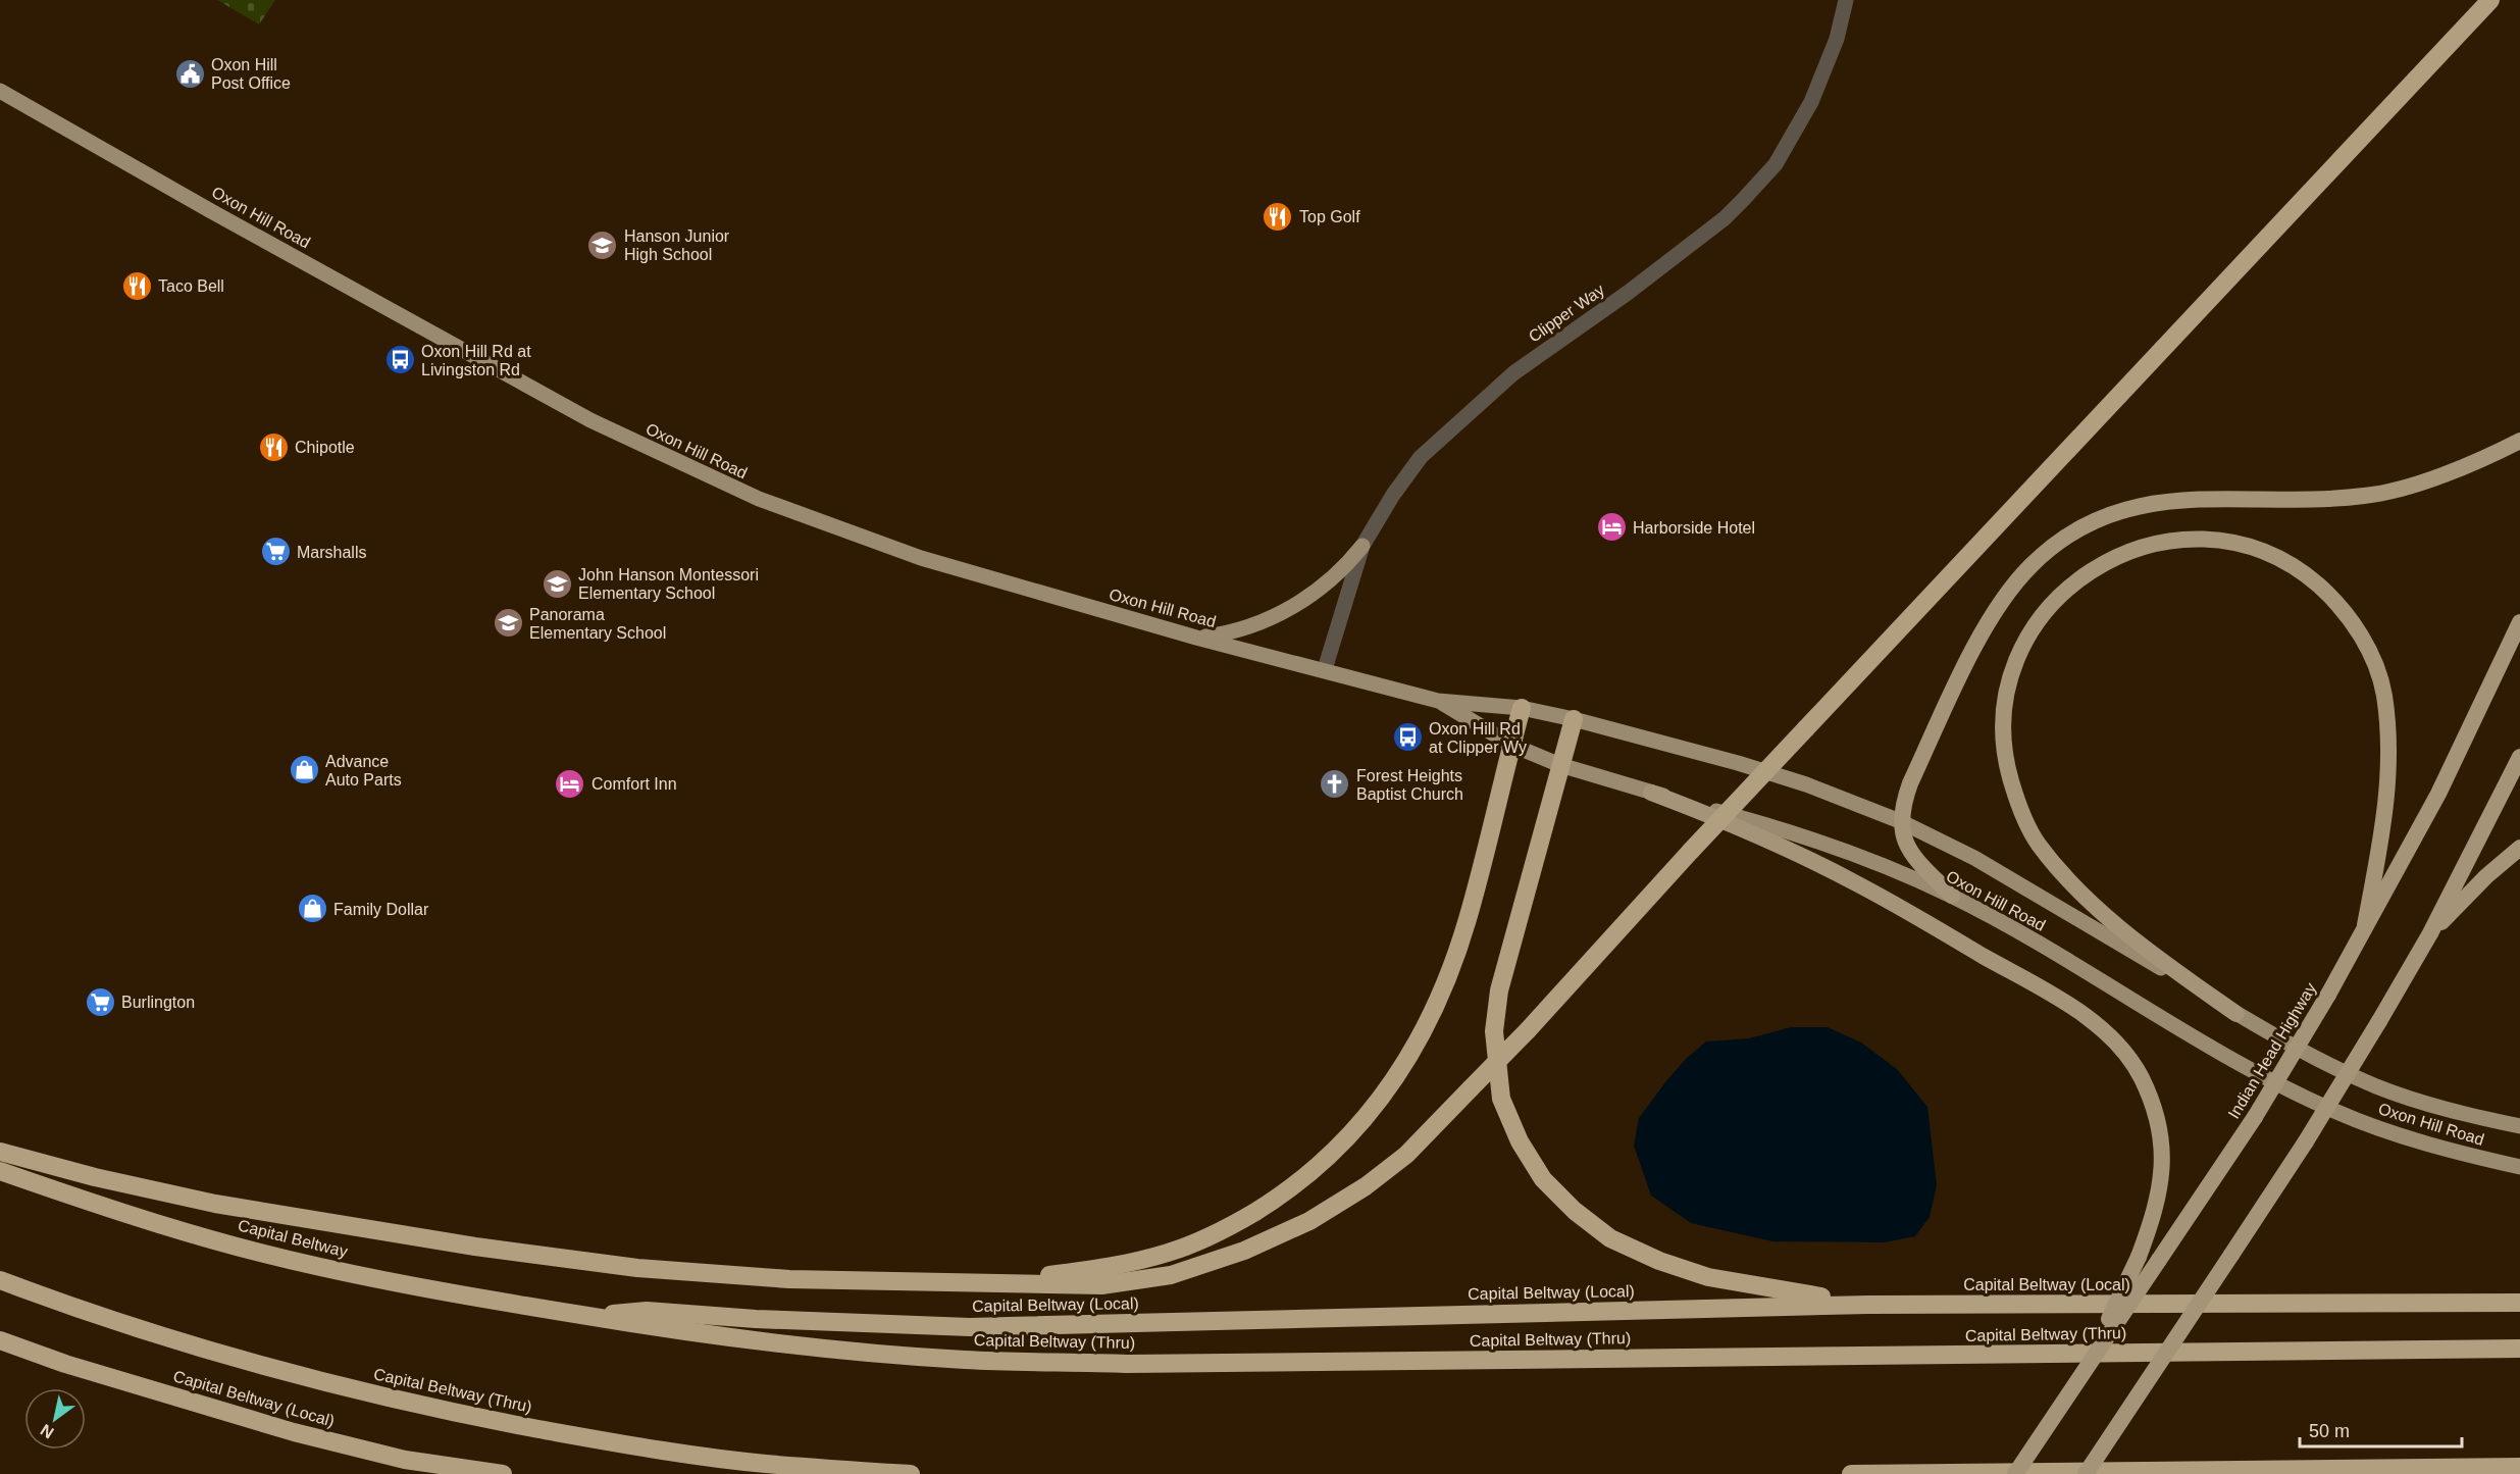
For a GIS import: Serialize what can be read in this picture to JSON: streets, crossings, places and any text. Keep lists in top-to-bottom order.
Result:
{
  "streets": {
    "highway": [
      "Indian Head Highway",
      "Capital Beltway",
      "Capital Beltway (Local)",
      "Capital Beltway (Thru)"
    ],
    "main road": ["Oxon Hill Road"],
    "street": ["Clipper Way"]
  },
  "crossings": [
    ["Oxon Hill Road", "Clipper Way"],
    ["Capital Beltway", "Capital Beltway (Local)"],
    ["Capital Beltway", "Capital Beltway (Thru)"],
    ["Capital Beltway (Local)", "Capital Beltway (Thru)"]
  ],
  "places": {
    "public building": ["Oxon Hill Post Office"],
    "restaurant": ["Top Golf", "Taco Bell", "Chipotle"],
    "school or university": ["Hanson Junior High School", "John Hanson Montessori Elementary School", "Panorama Elementary School"],
    "bus stop": ["Oxon Hill Rd at Livingston Rd", "Oxon Hill Rd at Clipper Wy"],
    "hotel": ["Harborside Hotel", "Comfort Inn"],
    "supermarket": ["Marshalls", "Burlington"],
    "shop": ["Advance Auto Parts", "Family Dollar"],
    "church": ["Forest Heights Baptist Church"]
  },
  "scale_bar": "50 m",
  "north": "bottom left"
}
